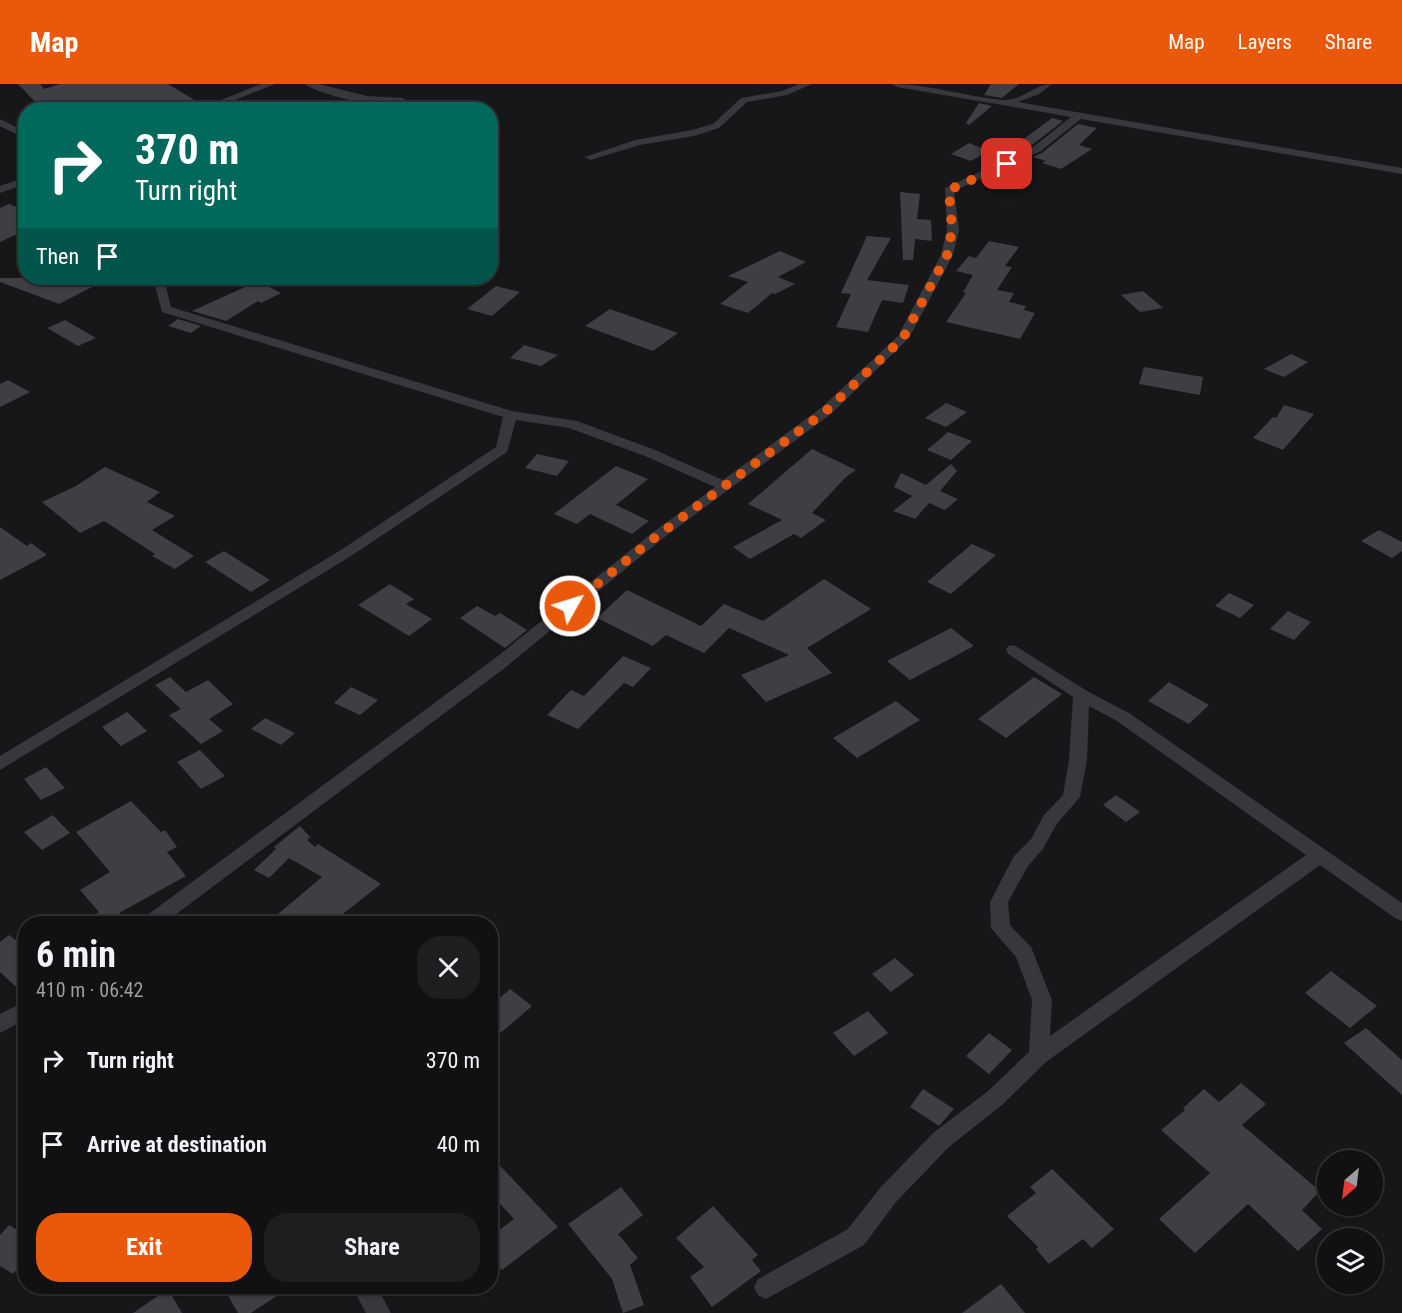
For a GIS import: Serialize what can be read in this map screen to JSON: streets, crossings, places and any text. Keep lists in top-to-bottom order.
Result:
{
  "north": "bottom left",
  "page": {
    "header": "Map",
    "nav": ["Map", "Layers", "Share"],
    "turn": ["370 m", "Turn right"],
    "then": "Then",
    "heading": ["6 min", "410 m · 06:42"],
    "list": [
      {
        "name": "Turn right",
        "value": "370 m"
      },
      {
        "name": "Arrive at destination",
        "value": "40 m"
      }
    ],
    "buttons": ["Exit", "Share"]
  }
}
